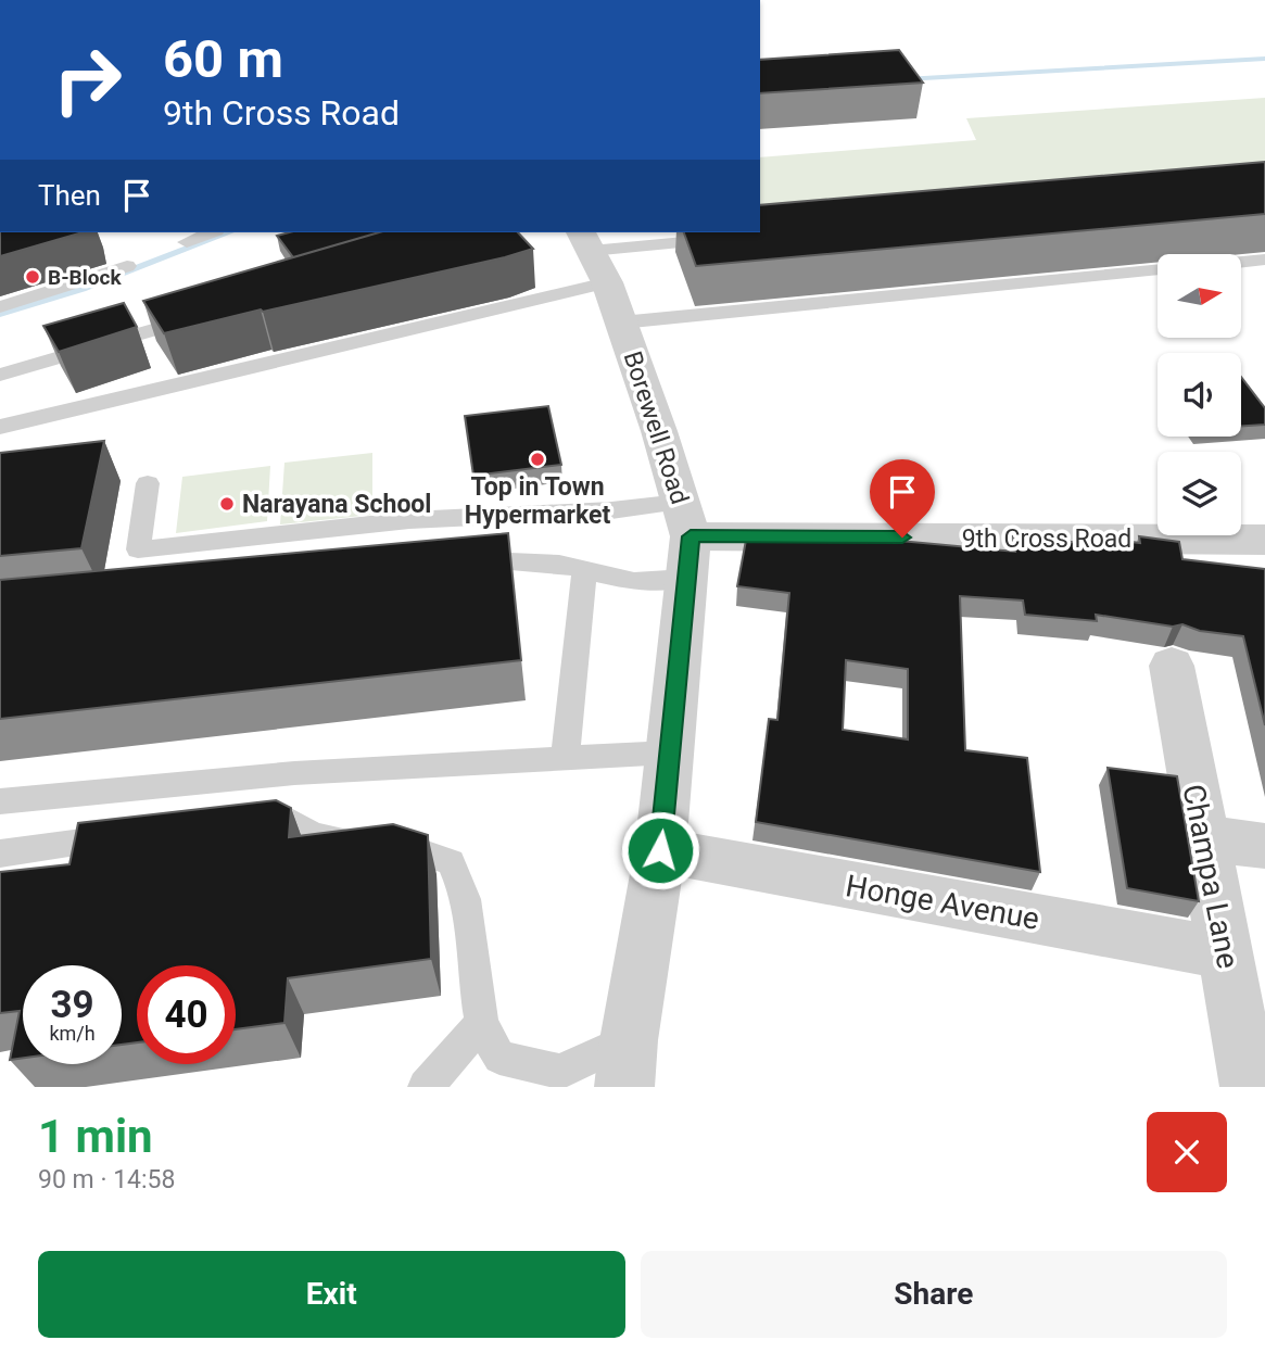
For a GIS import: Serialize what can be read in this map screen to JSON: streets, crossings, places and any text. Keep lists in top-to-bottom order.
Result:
{
  "streets": {
    "street": [
      "Borewell Road",
      "9th Cross Road",
      "Champa Lane",
      "Honge Avenue"
    ]
  },
  "crossings": [
    ["Borewell Road", "9th Cross Road"],
    ["Borewell Road", "Honge Avenue"],
    ["Champa Lane", "Honge Avenue"]
  ],
  "places": ["B-Block", "Top in Town Hypermarket", "Narayana School"],
  "north": "right",
  "page": {
    "turn": ["60 m", "9th Cross Road"],
    "then": "Then",
    "speed": "39 km/h",
    "limit": "40",
    "heading": ["1 min", "90 m · 14:58"],
    "buttons": ["Exit", "Share"]
  }
}
